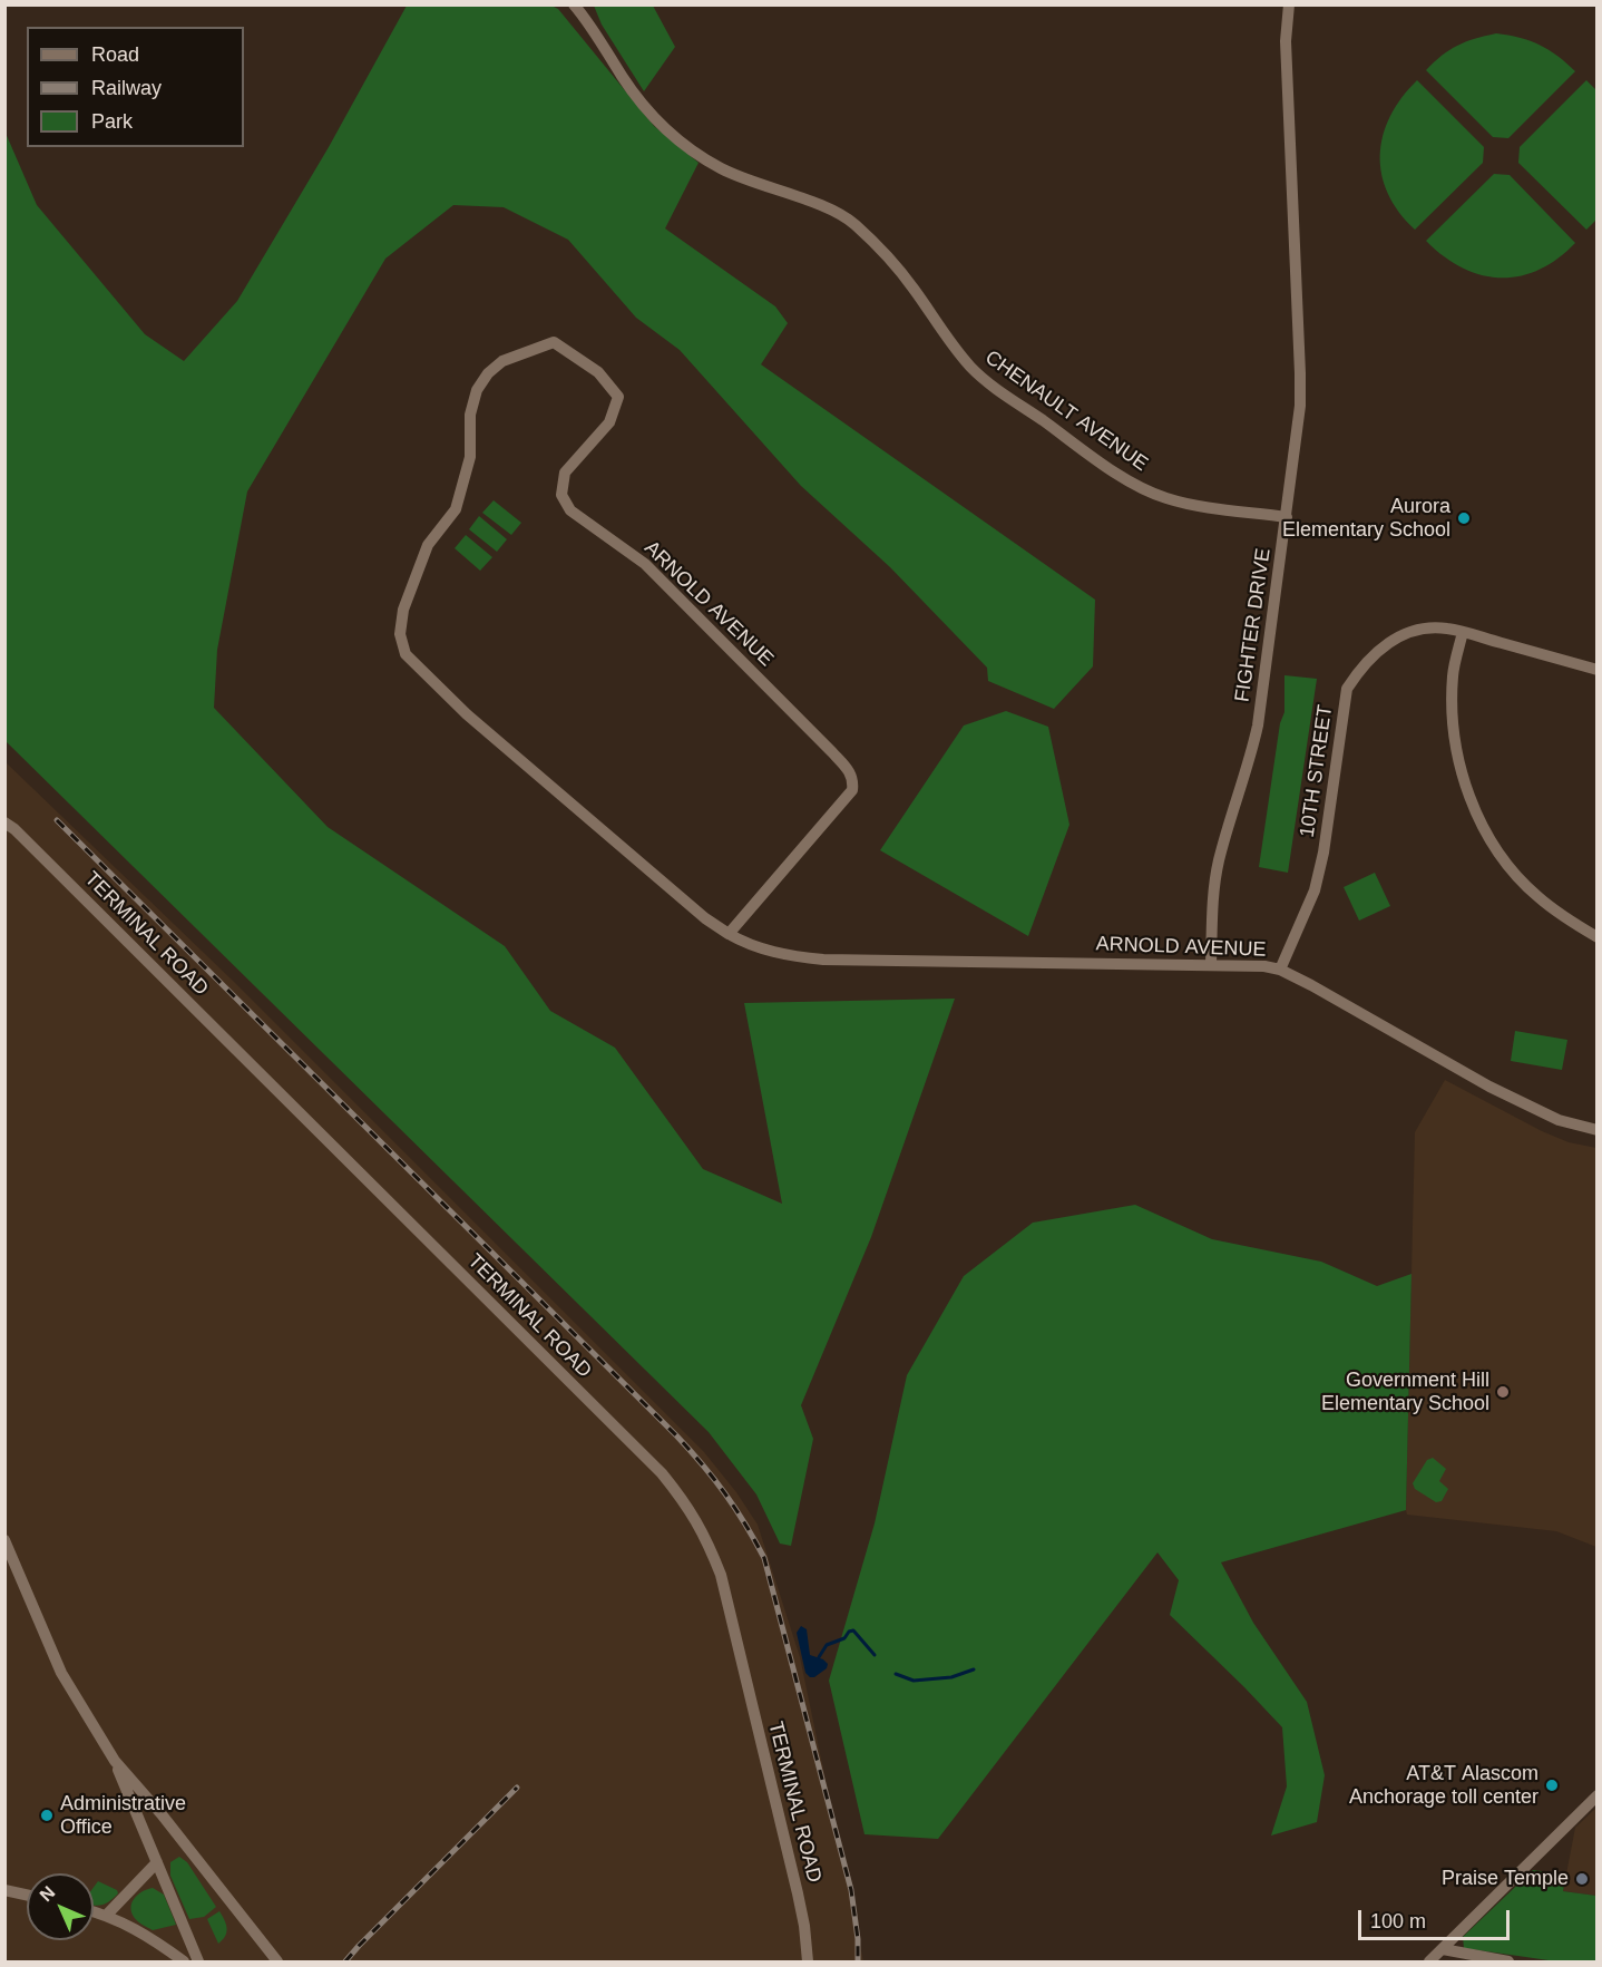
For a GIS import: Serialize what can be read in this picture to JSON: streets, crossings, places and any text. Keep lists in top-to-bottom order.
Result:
{
  "streets": {
    "street": [
      "CHENAULT AVENUE",
      "ARNOLD AVENUE",
      "FIGHTER DRIVE",
      "10TH STREET",
      "TERMINAL ROAD"
    ]
  },
  "crossings": [
    ["CHENAULT AVENUE", "FIGHTER DRIVE"],
    ["ARNOLD AVENUE", "FIGHTER DRIVE"],
    ["ARNOLD AVENUE", "10TH STREET"]
  ],
  "places": [
    "Aurora Elementary School",
    "Government Hill Elementary School",
    "AT&T Alascom Anchorage toll center",
    "Administrative Office",
    "Praise Temple"
  ],
  "legend": ["Road", "Railway", "Park"],
  "scale_bar": "100 m",
  "north": "top left"
}
